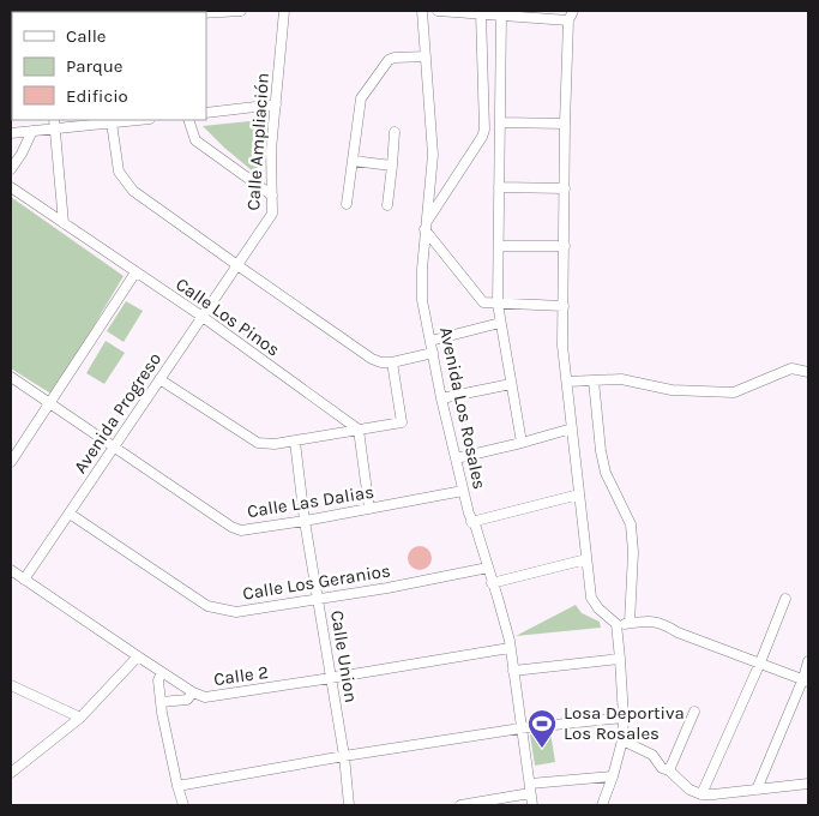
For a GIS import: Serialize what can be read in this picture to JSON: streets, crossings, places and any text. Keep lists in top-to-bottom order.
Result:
{
  "streets": {
    "street": [
      "Calle Ampliación",
      "Calle Los Pinos",
      "Avenida Los Rosales",
      "Avenida Progreso",
      "Calle Las Dalias",
      "Calle Los Geranios",
      "Calle Union",
      "Calle 2"
    ]
  },
  "crossings": [
    ["Calle Ampliación", "Avenida Progreso"],
    ["Calle Los Pinos", "Avenida Progreso"],
    ["Avenida Los Rosales", "Calle Las Dalias"],
    ["Avenida Los Rosales", "Calle Los Geranios"],
    ["Avenida Los Rosales", "Calle 2"],
    ["Avenida Progreso", "Calle Las Dalias"],
    ["Avenida Progreso", "Calle Los Geranios"],
    ["Avenida Progreso", "Calle 2"],
    ["Calle Las Dalias", "Calle Union"],
    ["Calle Los Geranios", "Calle Union"],
    ["Calle Union", "Calle 2"]
  ],
  "places": {
    "sports": ["Losa Deportiva Los Rosales"]
  },
  "legend": ["Calle", "Parque", "Edificio"]
}
